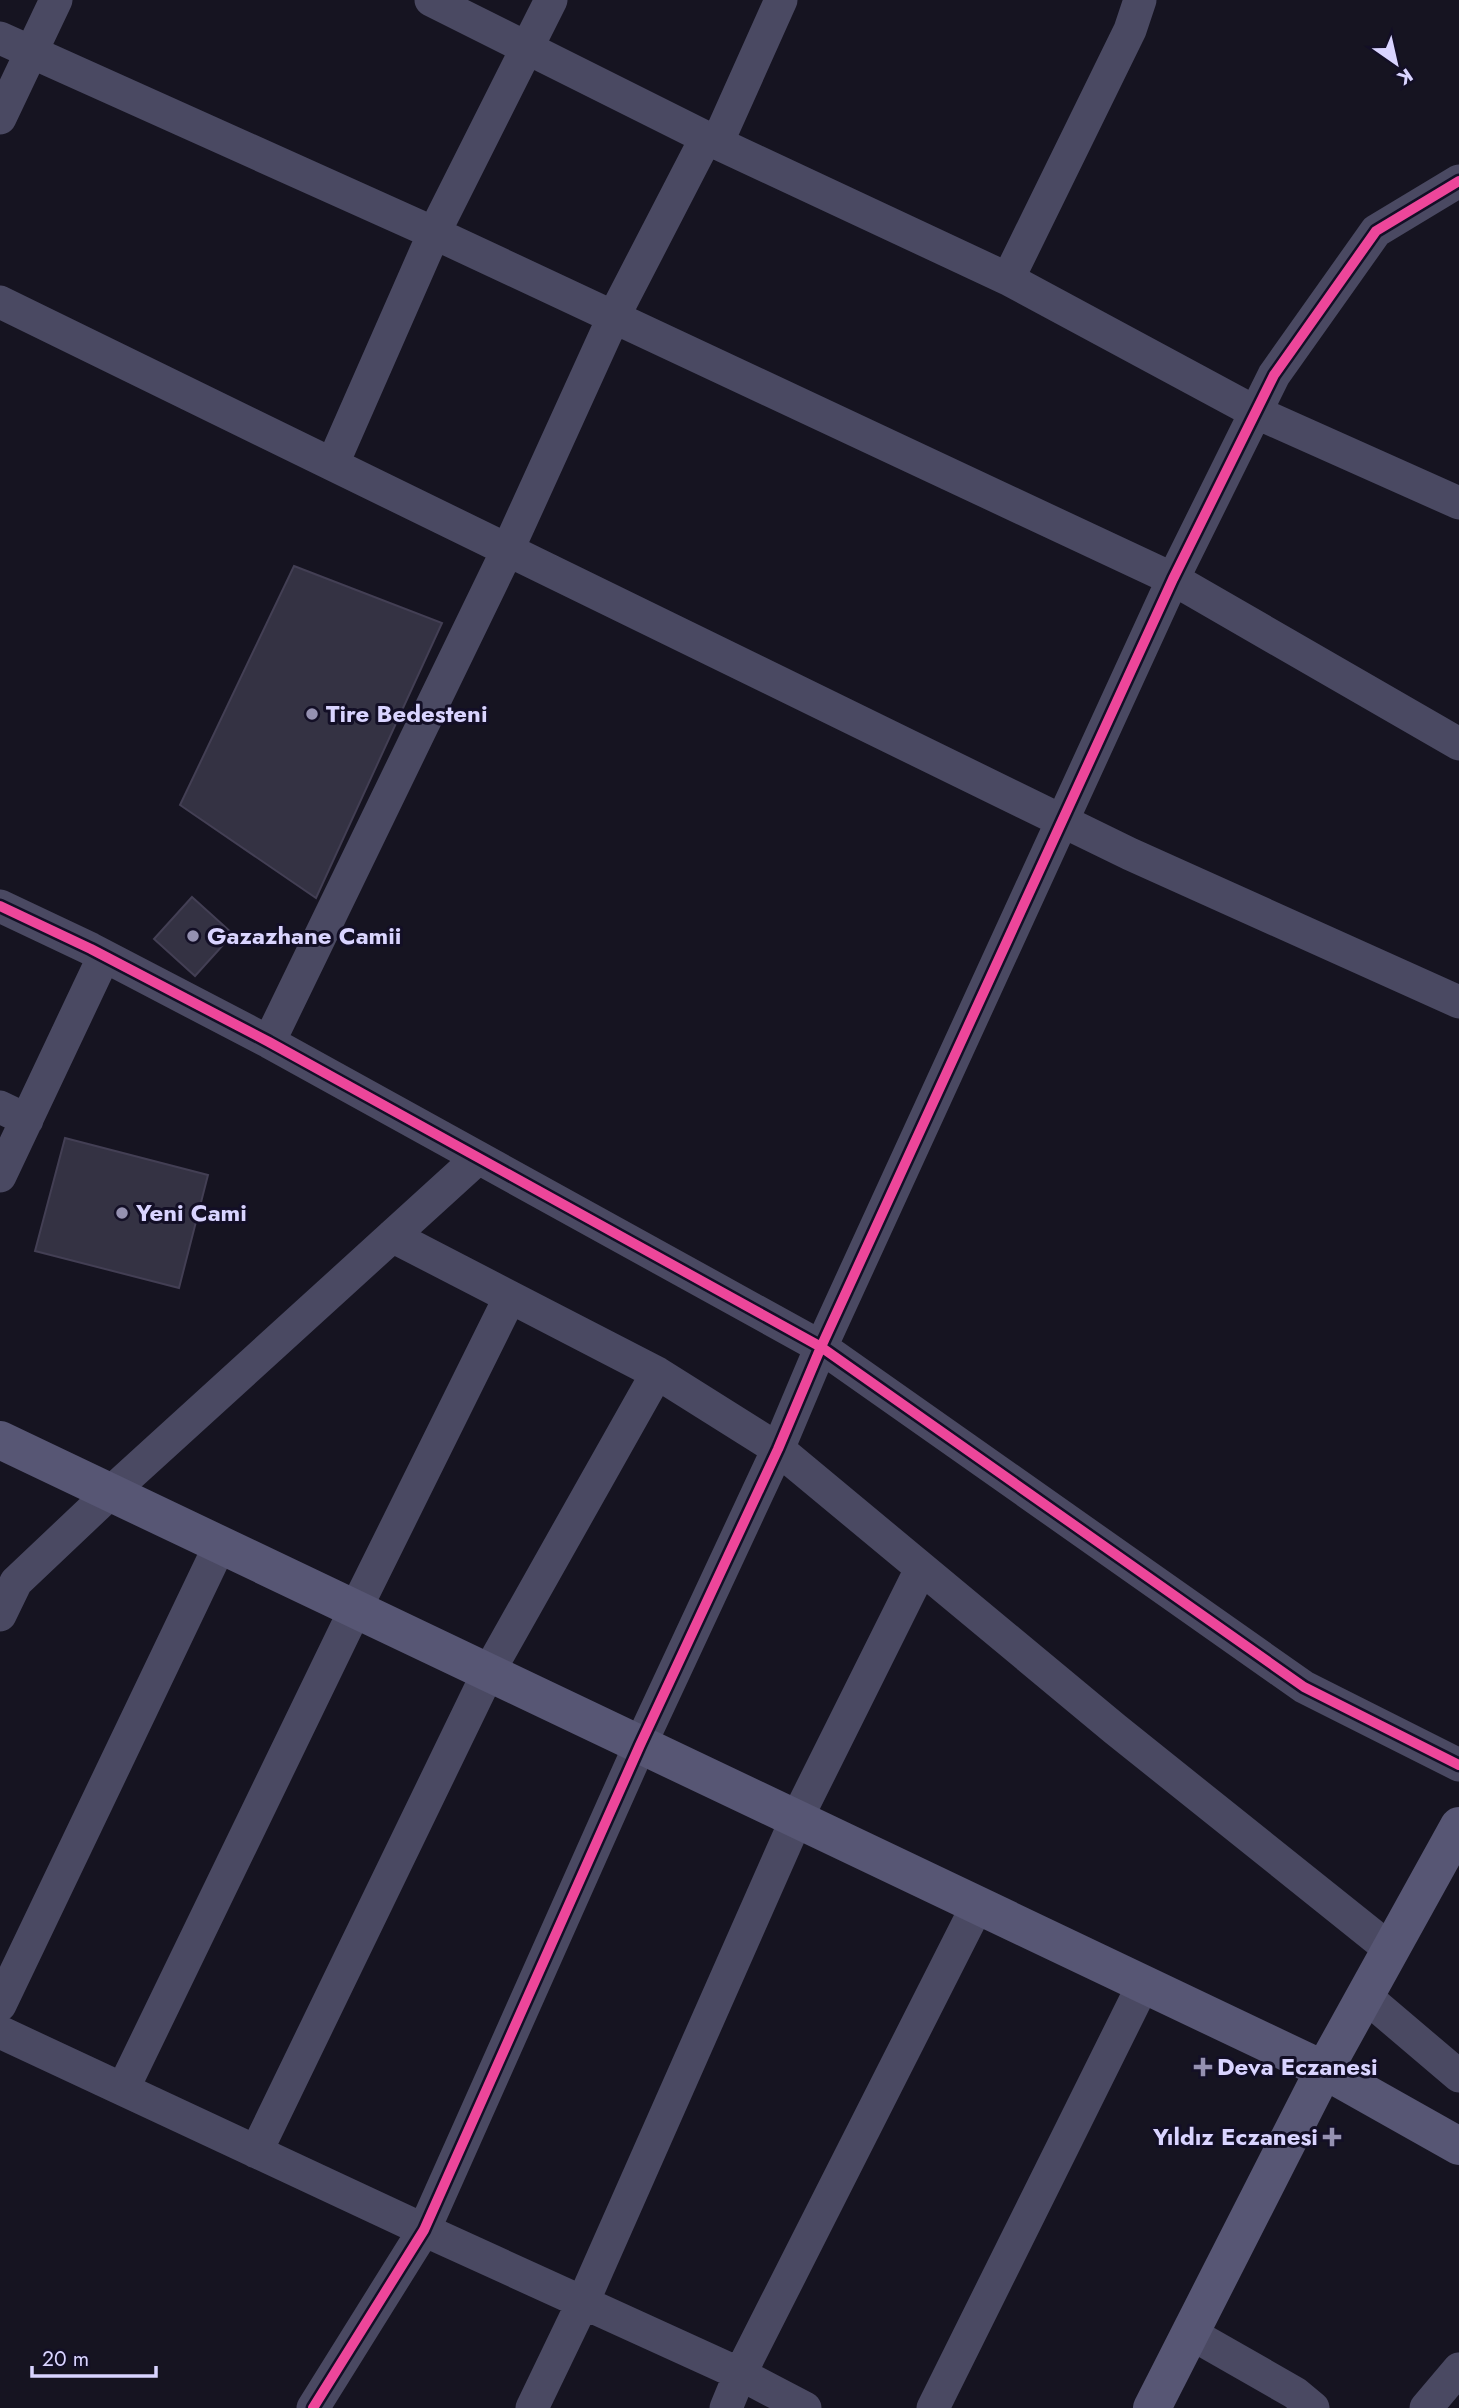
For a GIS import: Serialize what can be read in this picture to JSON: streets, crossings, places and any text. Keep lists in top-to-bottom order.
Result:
{
  "places": {
    "other": ["Tire Bedesteni", "Gazazhane Camii", "Yeni Cami"],
    "health": ["Deva Eczanesi", "Yıldız Eczanesi"]
  },
  "scale_bar": "20 m",
  "north": "bottom right"
}
